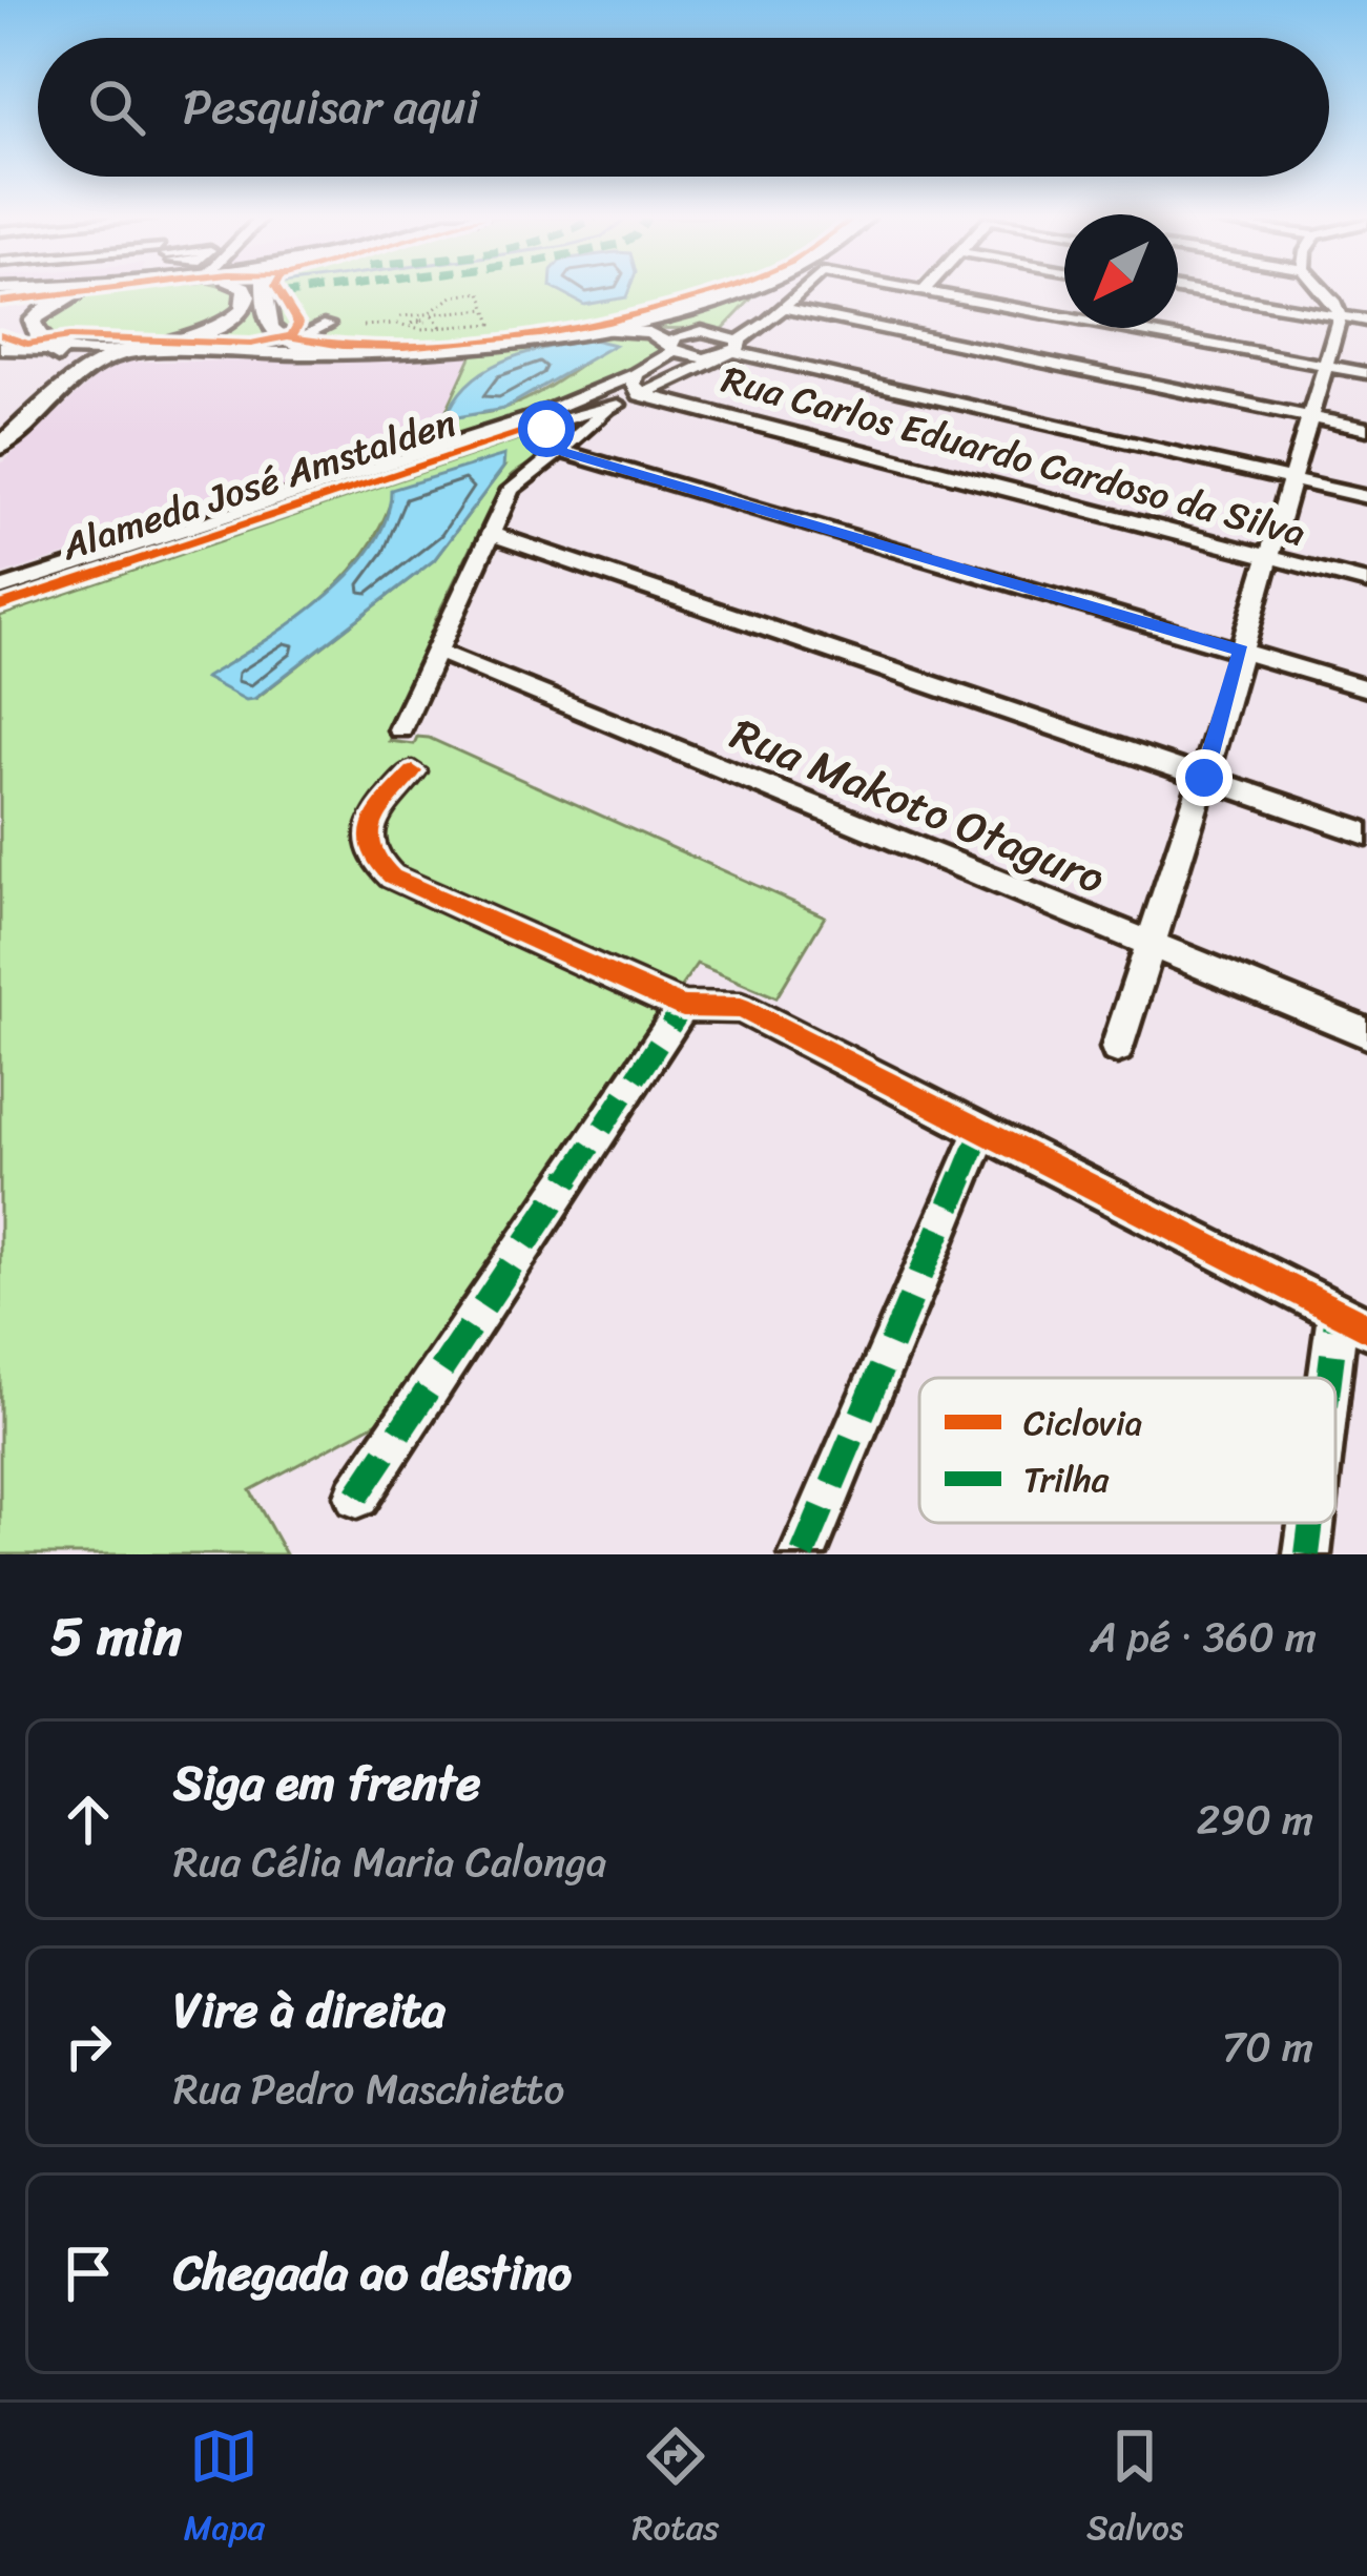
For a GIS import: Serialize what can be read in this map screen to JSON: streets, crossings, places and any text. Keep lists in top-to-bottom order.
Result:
{
  "streets": {
    "street": ["Rua Carlos Eduardo Cardoso da Silva", "Alameda José Amstalden", "Rua Makoto Otaguro"]
  },
  "legend": ["Ciclovia", "Trilha"],
  "north": "bottom left",
  "page": {
    "search": "Pesquisar aqui",
    "heading": ["5 min", "A pé · 360 m"],
    "list": [
      ["Siga em frente", "Rua Célia Maria Calonga", "290 m"],
      ["Vire à direita", "Rua Pedro Maschietto", "70 m"],
      "Chegada ao destino"
    ],
    "nav": ["Mapa", "Rotas", "Salvos"]
  }
}
